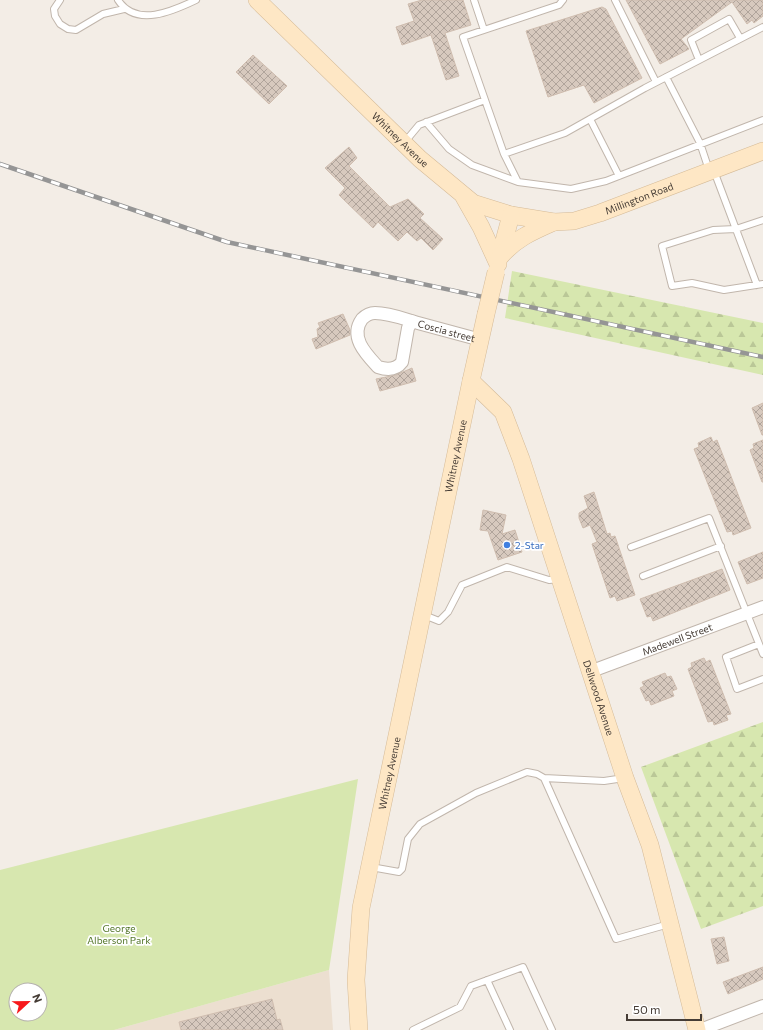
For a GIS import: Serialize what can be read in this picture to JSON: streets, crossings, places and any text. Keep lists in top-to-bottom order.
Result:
{
  "streets": {
    "main road": ["Whitney Avenue", "Millington Road", "Dellwood Avenue"],
    "street": ["Coscia street", "Madewell Street"]
  },
  "crossings": [
    ["Whitney Avenue", "Millington Road"],
    ["Whitney Avenue", "Coscia street"],
    ["Whitney Avenue", "Dellwood Avenue"],
    ["Madewell Street", "Dellwood Avenue"]
  ],
  "parks": ["George Alberson Park"],
  "places": ["2-Star"],
  "scale_bar": "50 m",
  "north": "right"
}
